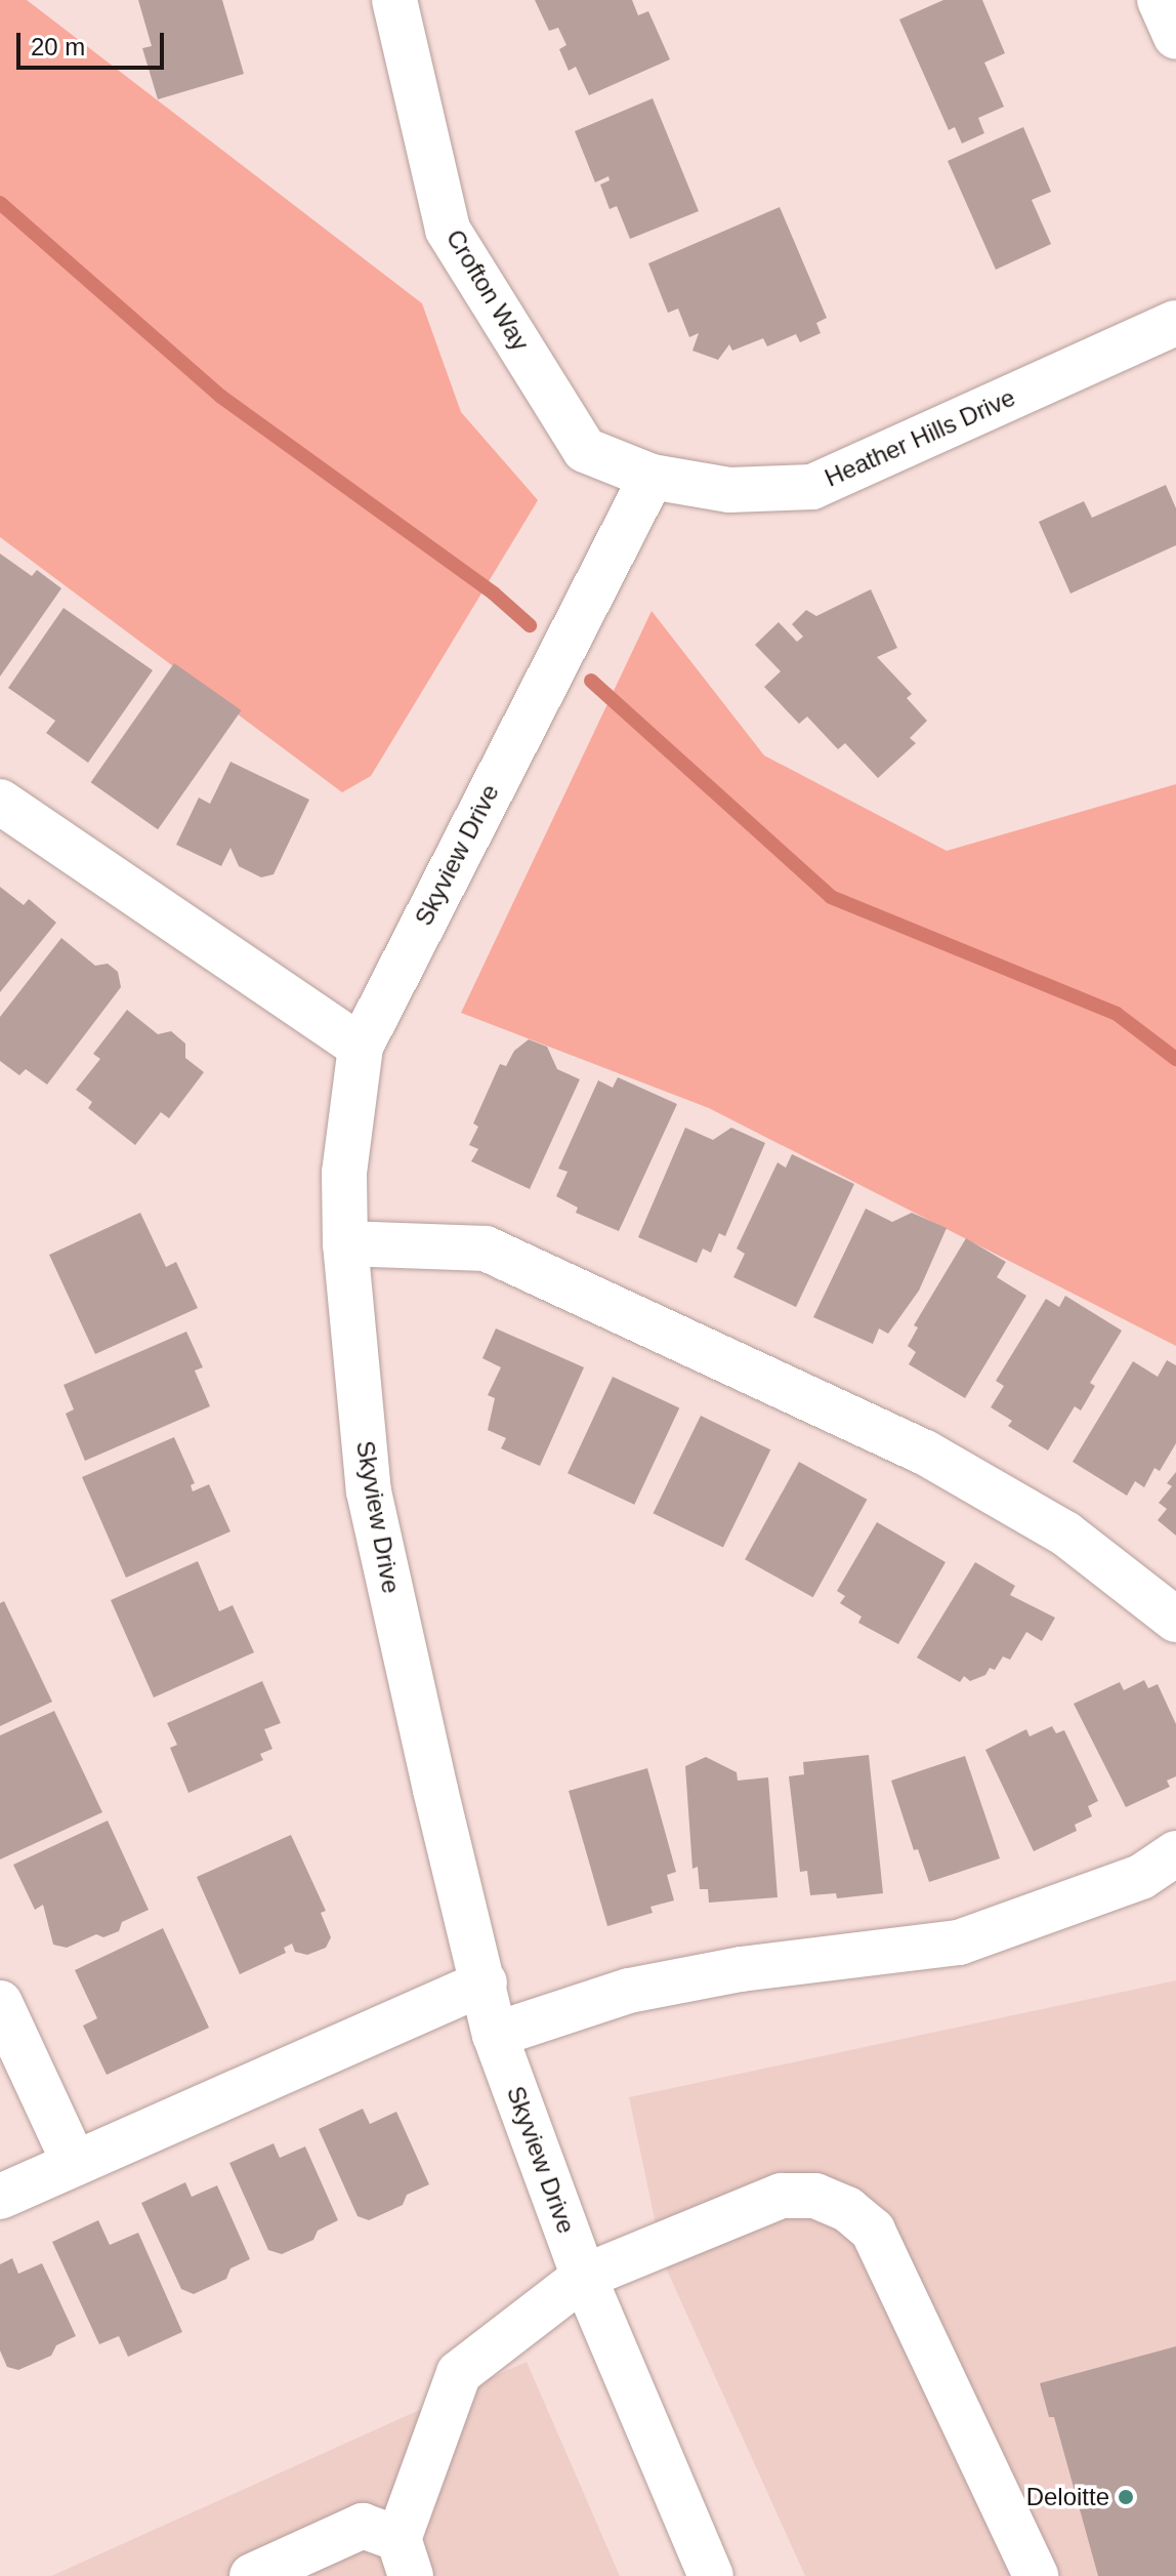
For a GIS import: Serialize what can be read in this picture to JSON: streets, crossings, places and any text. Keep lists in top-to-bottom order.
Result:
{
  "streets": {
    "street": ["Crofton Way", "Heather Hills Drive", "Skyview Drive"]
  },
  "crossings": [
    ["Crofton Way", "Heather Hills Drive"],
    ["Crofton Way", "Skyview Drive"],
    ["Heather Hills Drive", "Skyview Drive"]
  ],
  "places": ["Deloitte"],
  "scale_bar": "20 m"
}
